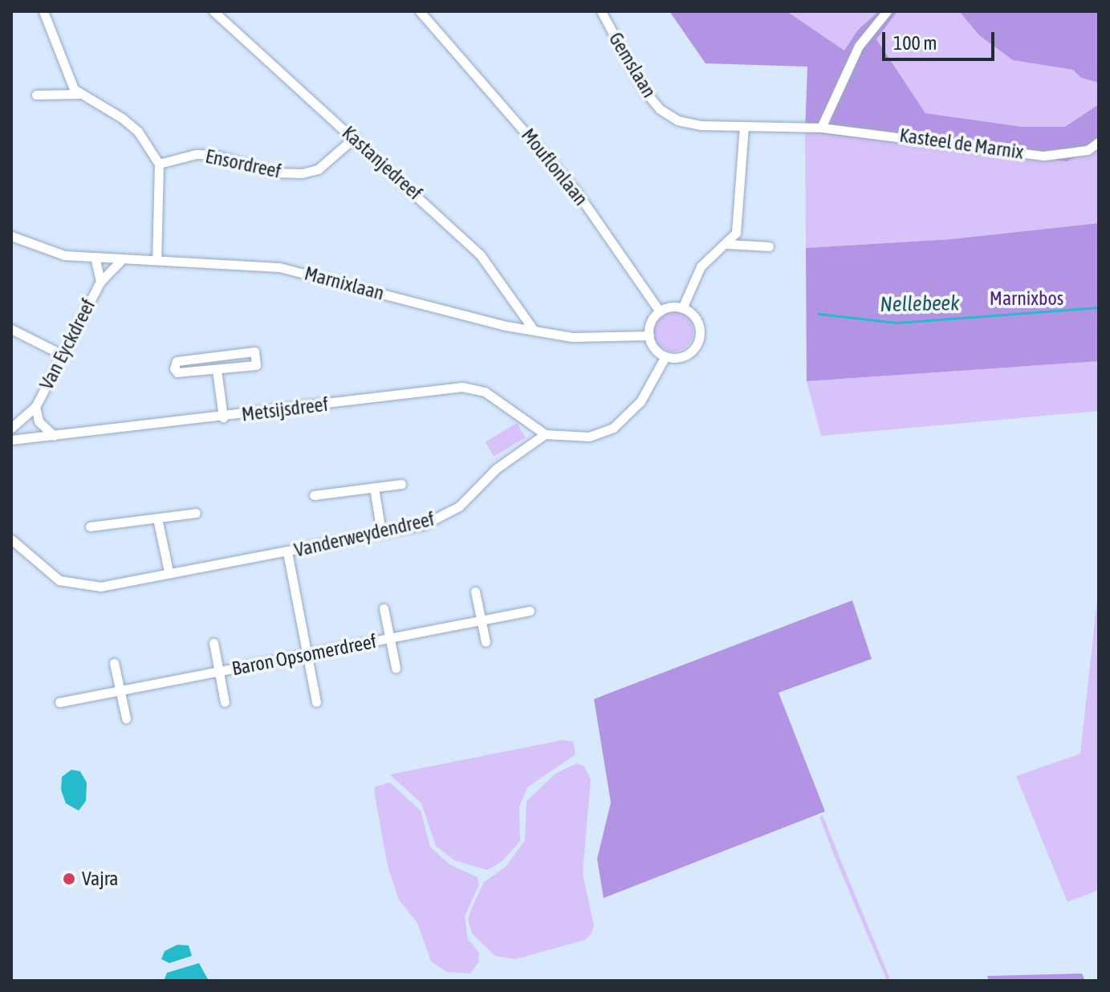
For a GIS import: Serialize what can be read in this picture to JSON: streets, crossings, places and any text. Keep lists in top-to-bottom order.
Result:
{
  "streets": {
    "street": [
      "Gemslaan",
      "Kasteel de Marnix",
      "Kastanjedreef",
      "Ensordreef",
      "Mouflonlaan",
      "Marnixlaan",
      "Van Eyckdreef",
      "Metsijsdreef",
      "Vanderweydendreef",
      "Baron Opsomerdreef"
    ]
  },
  "crossings": [
    ["Gemslaan", "Kasteel de Marnix"],
    ["Kastanjedreef", "Ensordreef"],
    ["Kastanjedreef", "Marnixlaan"],
    ["Mouflonlaan", "Marnixlaan"],
    ["Marnixlaan", "Van Eyckdreef"],
    ["Van Eyckdreef", "Metsijsdreef"],
    ["Metsijsdreef", "Vanderweydendreef"]
  ],
  "water": ["Nellebeek"],
  "parks": ["Marnixbos"],
  "places": ["Vajra"],
  "scale_bar": "100 m"
}
